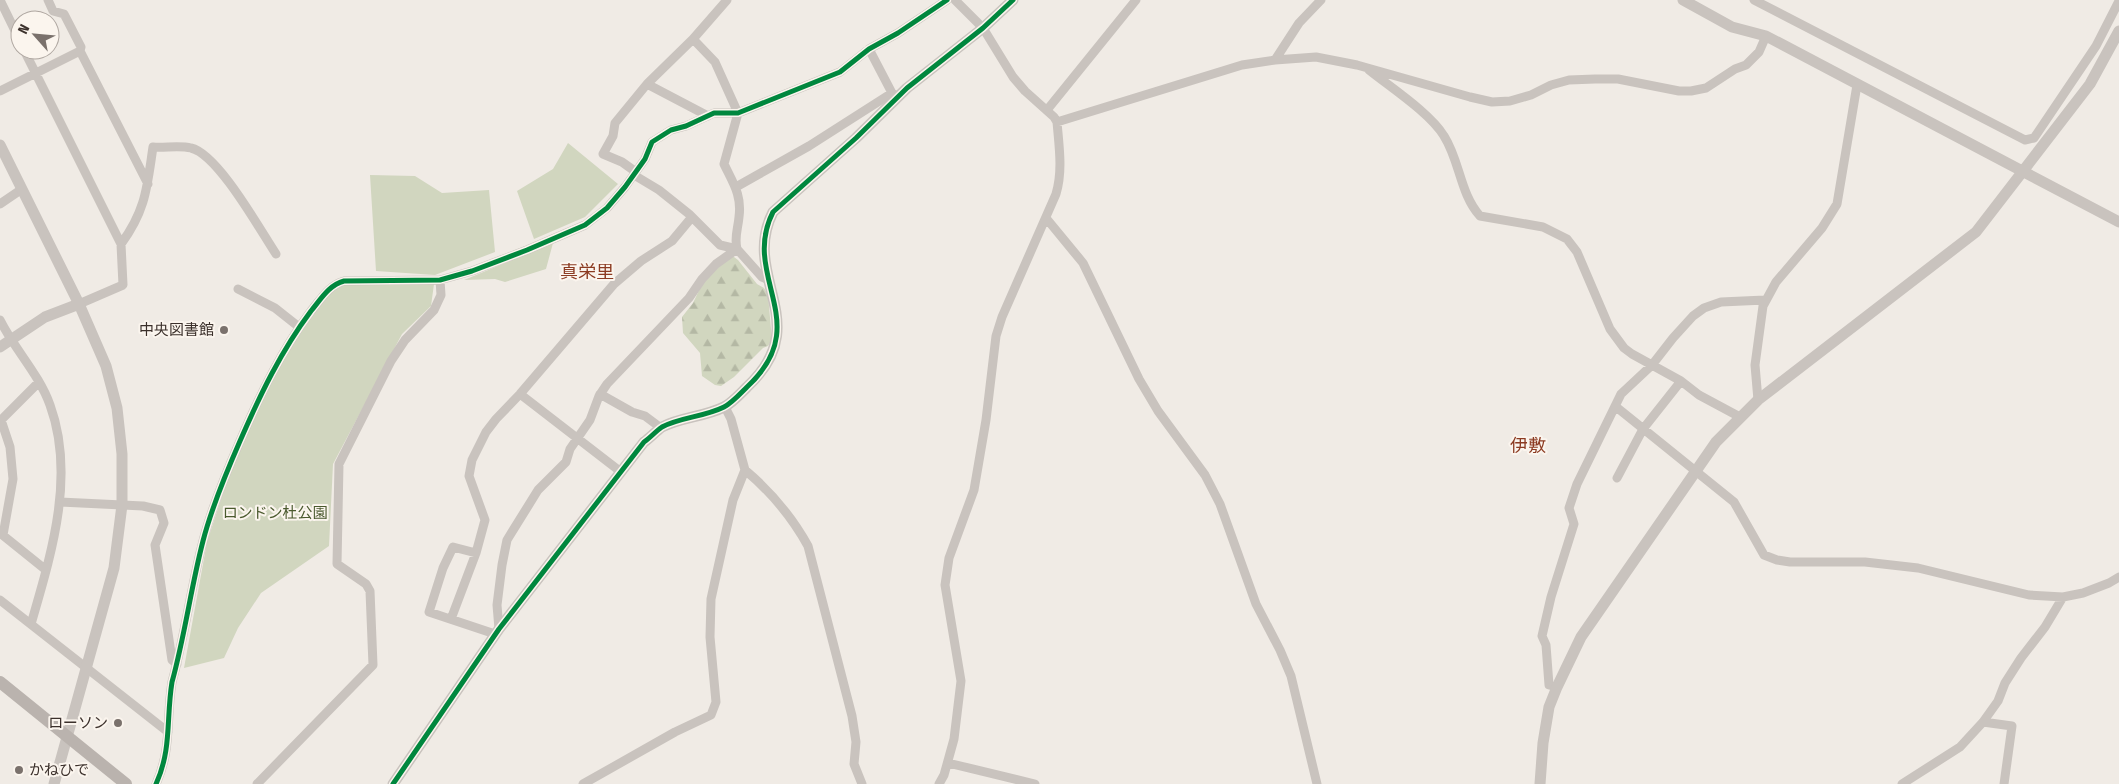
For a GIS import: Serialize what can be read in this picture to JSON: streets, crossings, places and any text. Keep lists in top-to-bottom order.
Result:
{
  "districts": ["真栄里", "伊敷"],
  "parks": ["ロンドン杜公園"],
  "places": ["中央図書館", "ローソン", "かねひで"],
  "north": "top left"
}
